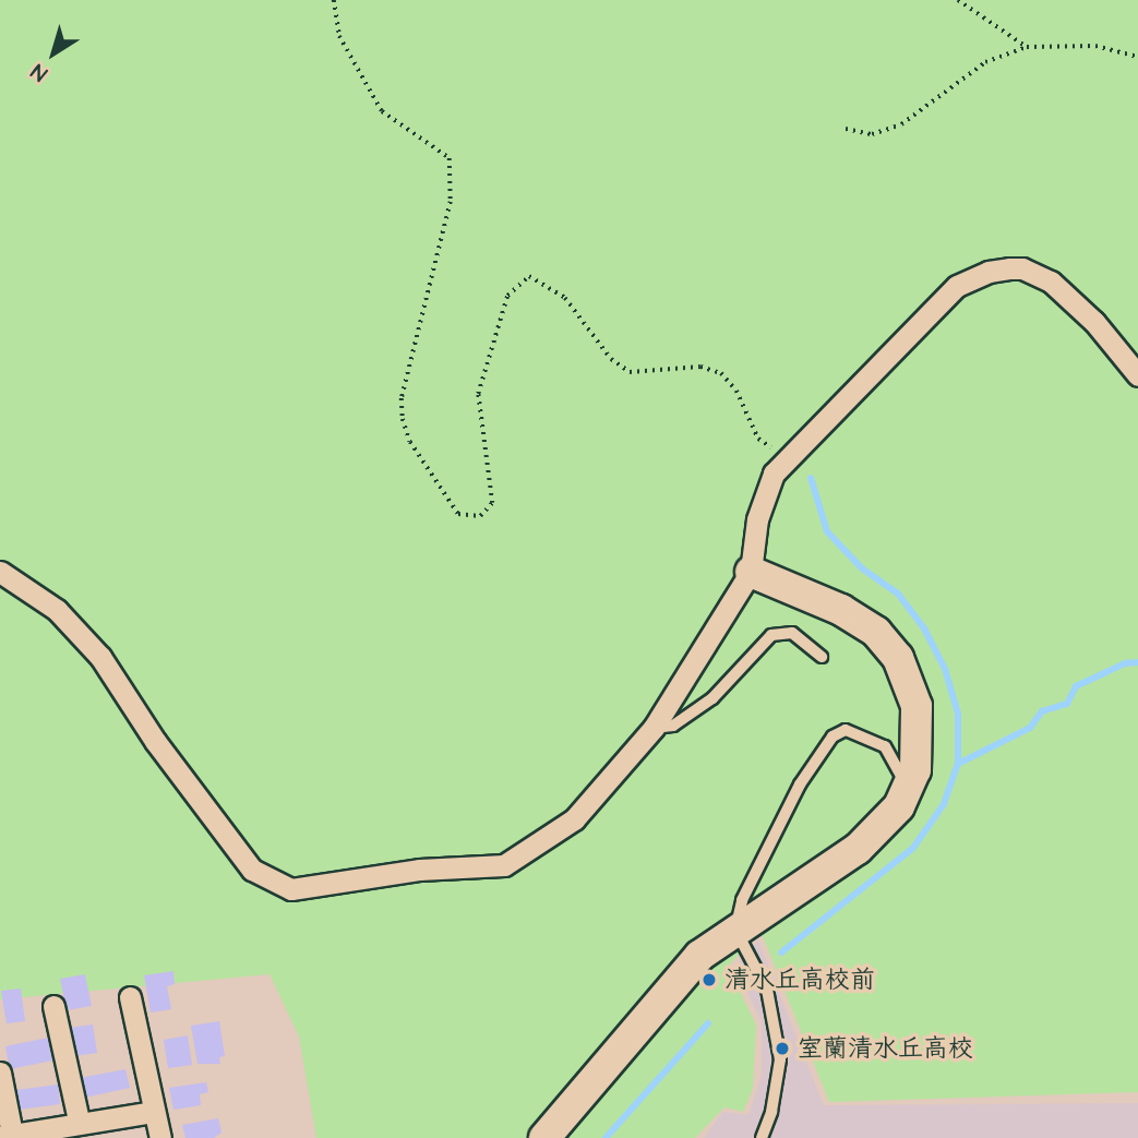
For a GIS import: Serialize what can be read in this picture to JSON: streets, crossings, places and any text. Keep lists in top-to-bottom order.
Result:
{
  "places": ["清水丘高校前", "室蘭清水丘高校"],
  "north": "bottom left"
}
